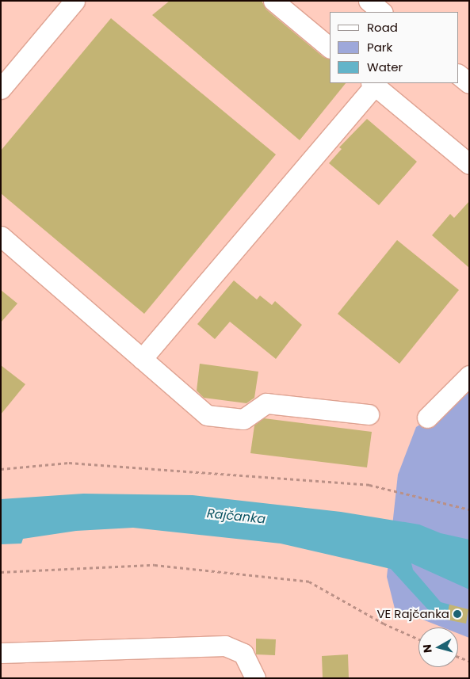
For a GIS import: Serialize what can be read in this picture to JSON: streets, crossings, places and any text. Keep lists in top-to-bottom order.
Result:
{
  "water": ["Rajčanka"],
  "places": ["VE Rajčanka"],
  "legend": ["Road", "Park", "Water"],
  "north": "left"
}
